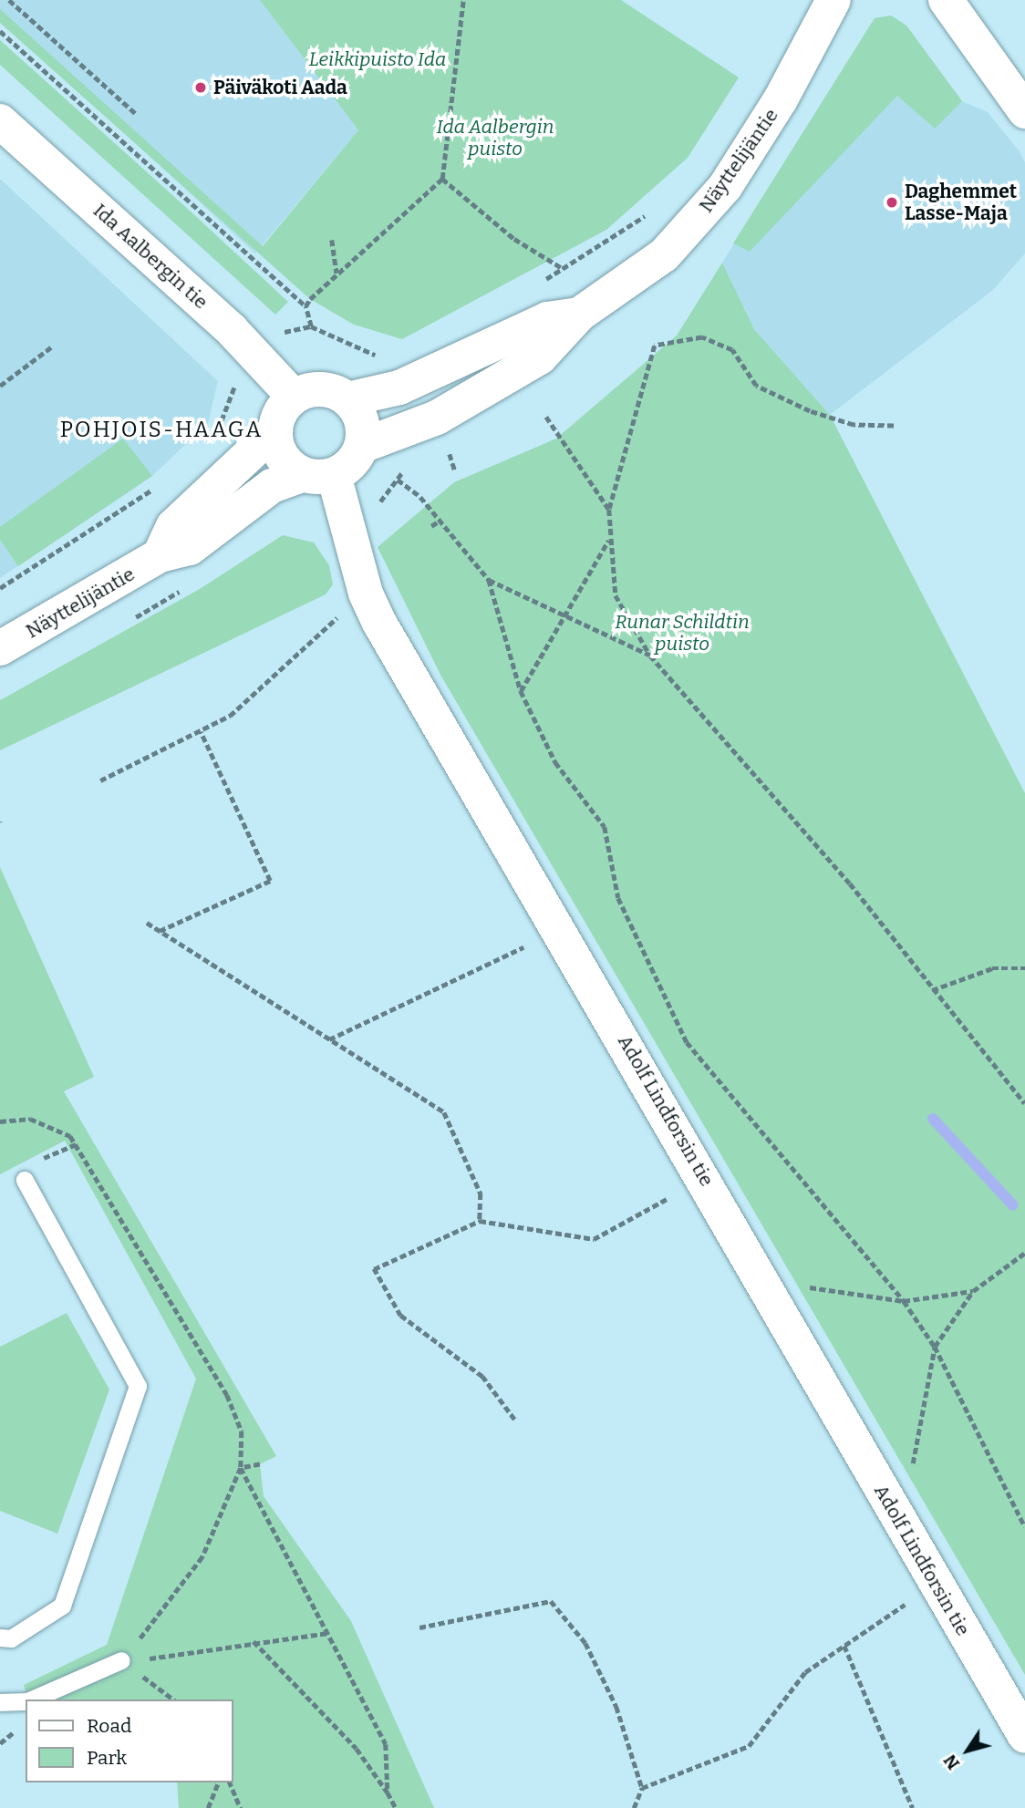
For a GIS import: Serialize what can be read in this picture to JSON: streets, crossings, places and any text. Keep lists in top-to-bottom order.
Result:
{
  "streets": {
    "street": ["Näyttelijäntie", "Ida Aalbergin tie", "Adolf Lindforsin tie"]
  },
  "crossings": [
    ["Näyttelijäntie", "Ida Aalbergin tie"],
    ["Näyttelijäntie", "Adolf Lindforsin tie"],
    ["Ida Aalbergin tie", "Adolf Lindforsin tie"]
  ],
  "districts": ["POHJOIS-HAAGA"],
  "parks": ["Leikkipuisto Ida", "Ida Aalbergin puisto", "Runar Schildtin puisto"],
  "places": ["Päiväkoti Aada", "Daghemmet Lasse-Maja"],
  "legend": ["Road", "Park"],
  "north": "bottom left"
}
